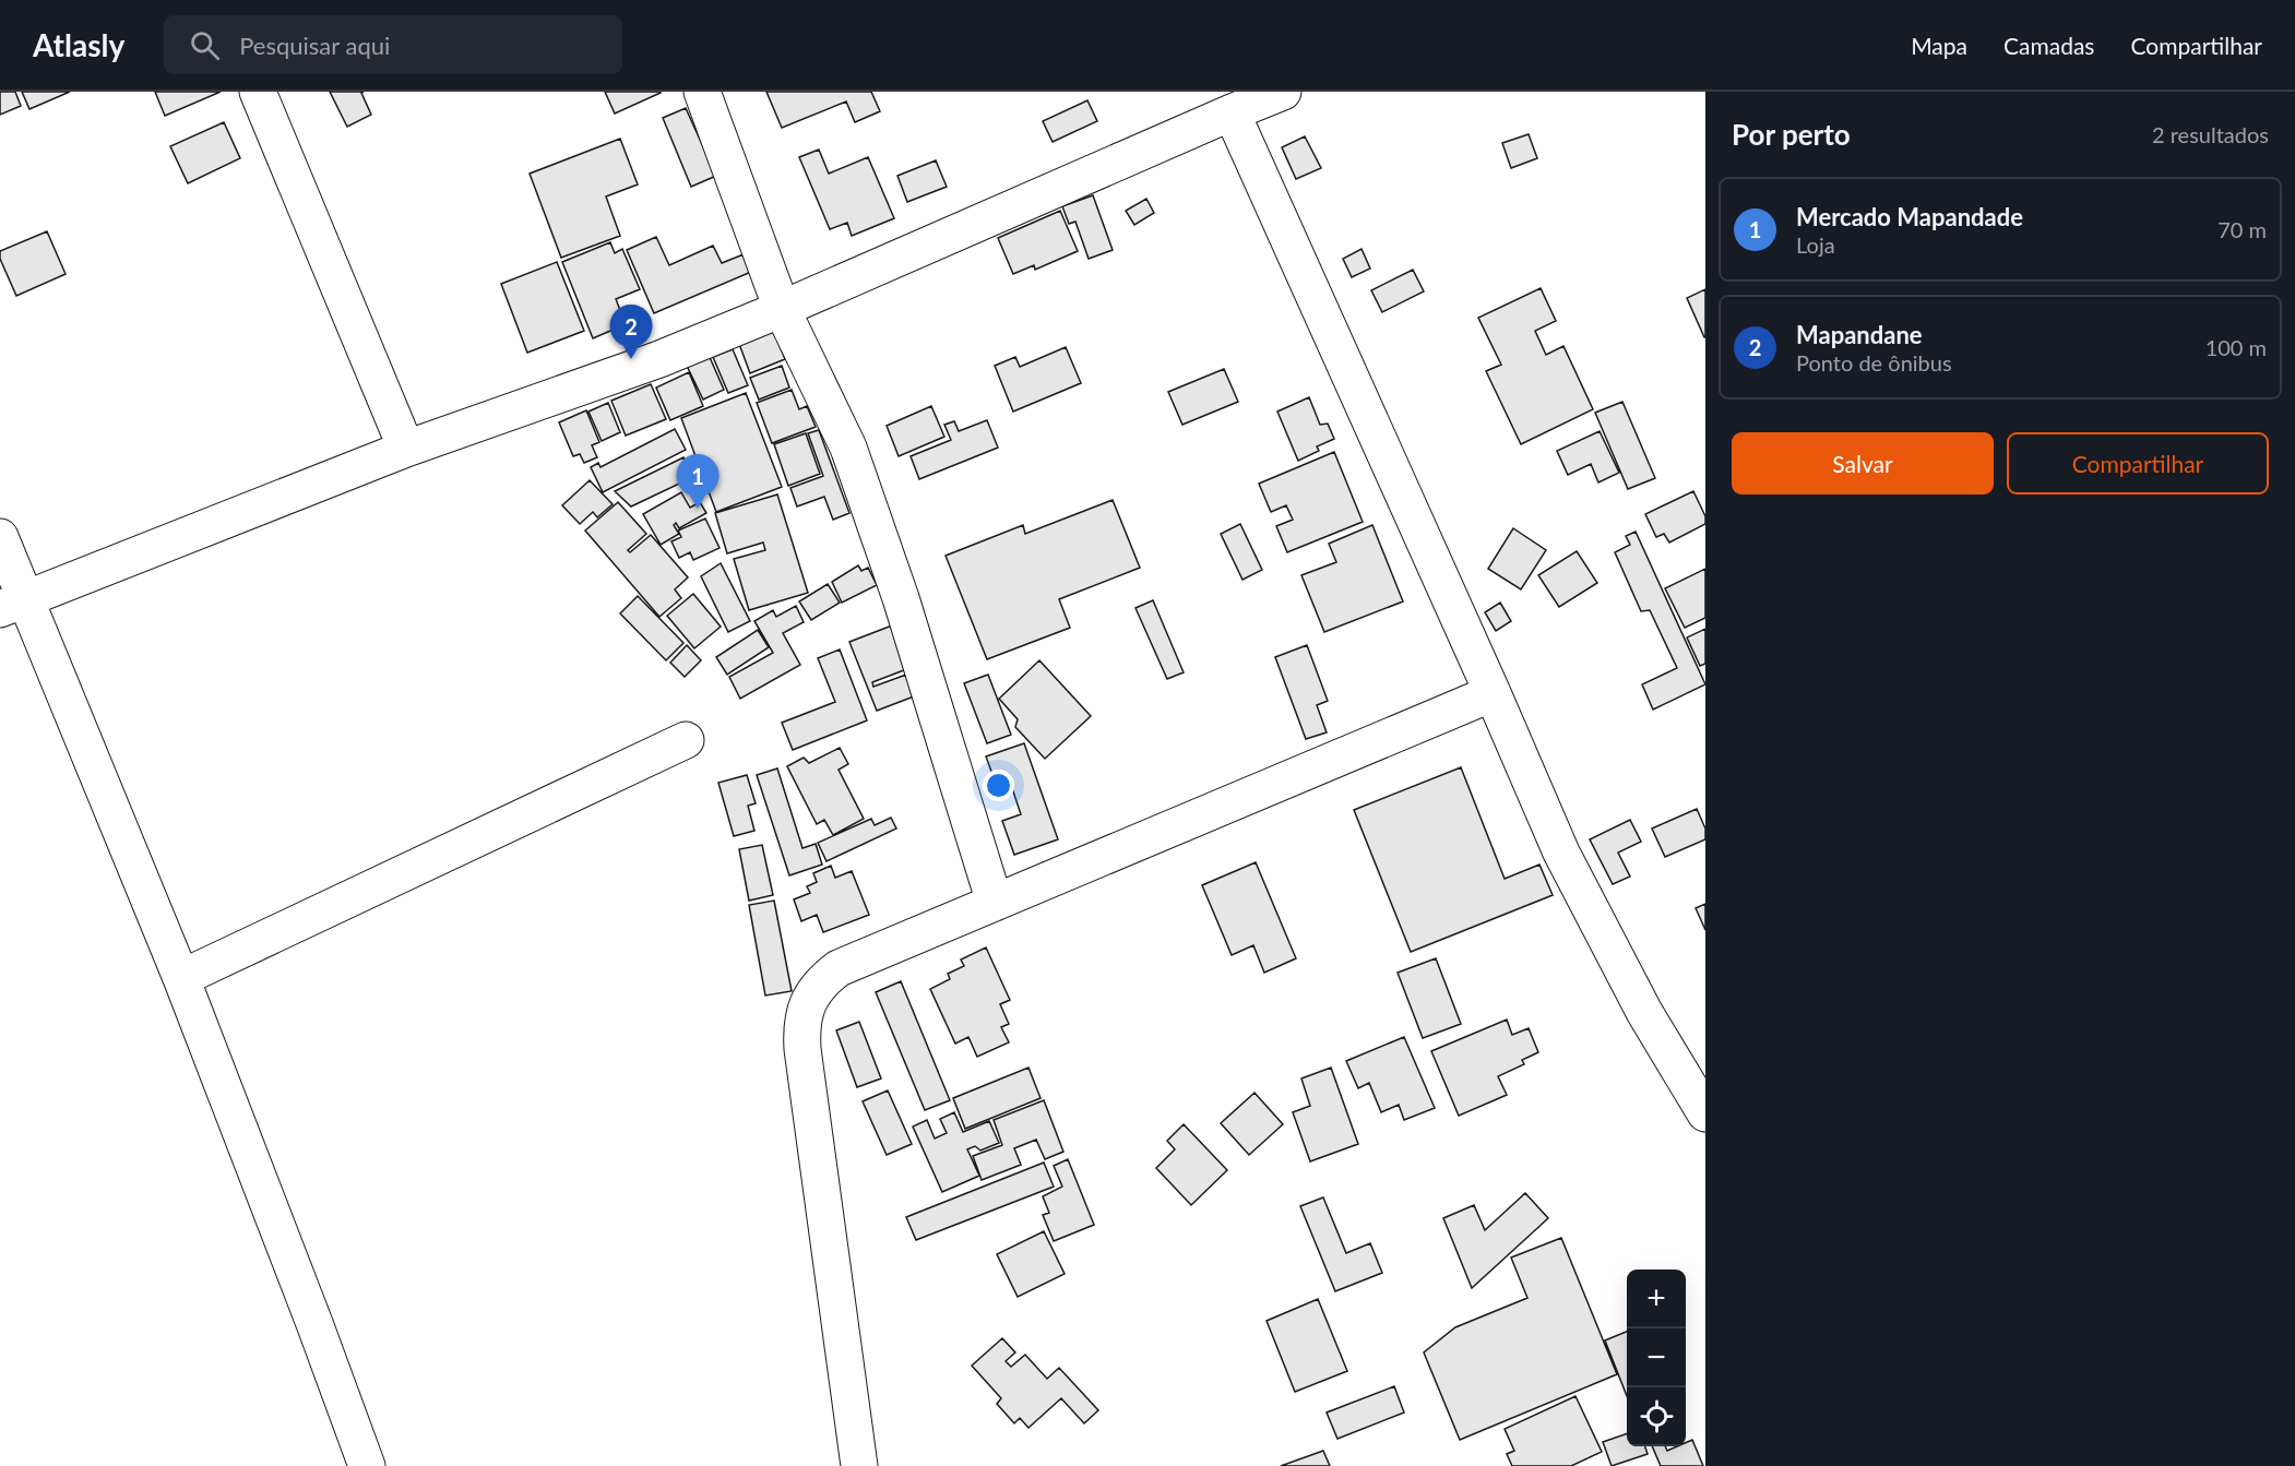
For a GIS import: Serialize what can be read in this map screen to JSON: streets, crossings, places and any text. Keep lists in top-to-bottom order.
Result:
{
  "page": {
    "header": "Atlasly",
    "search": "Pesquisar aqui",
    "nav": ["Mapa", "Camadas", "Compartilhar"],
    "heading": ["Por perto", "2 resultados"],
    "list": [
      {
        "mark": "1",
        "name": "Mercado Mapandade",
        "note": "Loja",
        "value": "70 m"
      },
      {
        "mark": "2",
        "name": "Mapandane",
        "note": "Ponto de ônibus",
        "value": "100 m"
      }
    ],
    "pins": ["2", "1"],
    "buttons": ["Salvar", "Compartilhar"],
    "map_buttons": ["+", "−"]
  }
}
